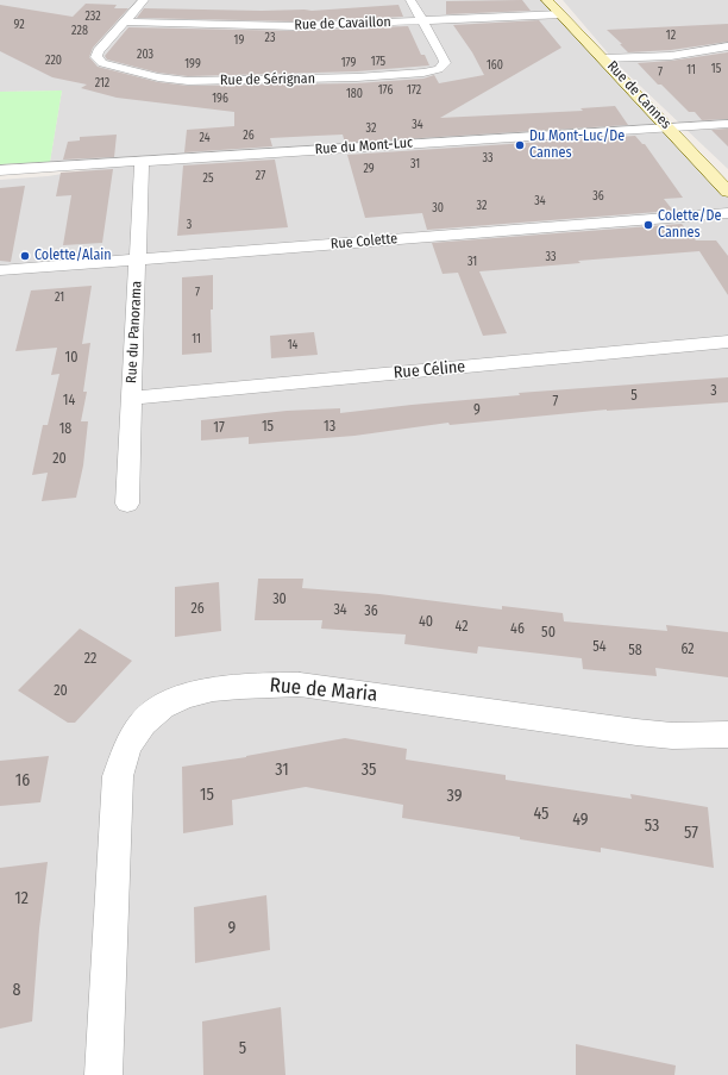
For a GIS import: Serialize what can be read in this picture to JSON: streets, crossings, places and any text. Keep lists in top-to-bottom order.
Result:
{
  "streets": {
    "street": [
      "Rue de Cavaillon",
      "Rue de Sérignan",
      "Rue de Cannes",
      "Rue du Mont-Luc",
      "Rue Colette",
      "Rue du Panorama",
      "Rue Céline",
      "Rue de Maria"
    ]
  },
  "crossings": [
    ["Rue de Cavaillon", "Rue de Sérignan"],
    ["Rue de Cavaillon", "Rue de Cannes"],
    ["Rue de Cannes", "Rue du Mont-Luc"],
    ["Rue du Mont-Luc", "Rue du Panorama"],
    ["Rue Colette", "Rue du Panorama"],
    ["Rue du Panorama", "Rue Céline"]
  ],
  "places": ["Du Mont-Luc/De Cannes", "Colette/De Cannes", "Colette/Alain"],
  "house_numbers": [
    "232",
    "92",
    "228",
    "12",
    "23",
    "19",
    "203",
    "220",
    "175",
    "179",
    "199",
    "160",
    "15",
    "11",
    "7",
    "212",
    "176",
    "172",
    "180",
    "196",
    "34",
    "32",
    "26",
    "24",
    "33",
    "31",
    "29",
    "27",
    "25",
    "36",
    "34",
    "32",
    "30",
    "3",
    "33",
    "31",
    "7",
    "21",
    "11",
    "14",
    "10",
    "3",
    "5",
    "14",
    "7",
    "9",
    "15",
    "13",
    "17",
    "18",
    "20",
    "30",
    "26",
    "34",
    "36",
    "40",
    "42",
    "46",
    "50",
    "54",
    "62",
    "58",
    "22",
    "20",
    "31",
    "35",
    "16",
    "15",
    "39",
    "45",
    "49",
    "53",
    "57",
    "12",
    "9",
    "8",
    "5"
  ]
}
